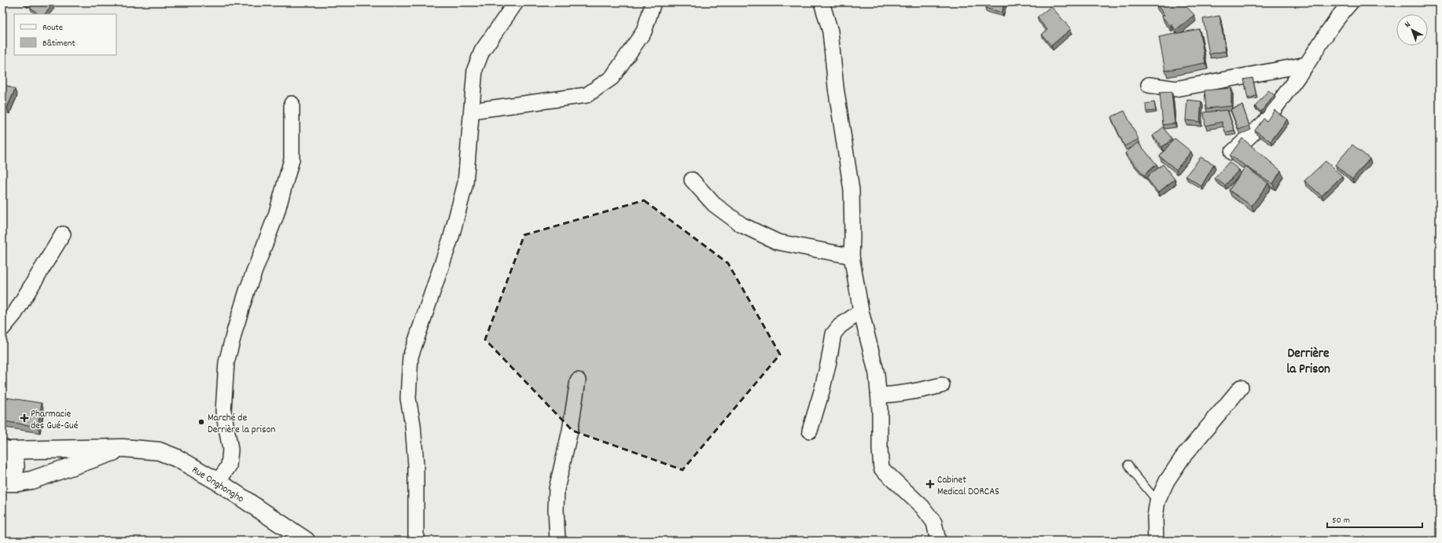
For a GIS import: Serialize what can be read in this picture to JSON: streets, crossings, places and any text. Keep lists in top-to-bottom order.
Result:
{
  "streets": {
    "main road": ["Rue Onghongho"]
  },
  "districts": ["Derrière la Prison"],
  "places": {
    "health": ["Pharmacie des Gué-Gué", "Cabinet Medical DORCAS"],
    "other": ["Marché de Derrière la prison"]
  },
  "legend": ["Route", "Bâtiment"],
  "scale_bar": "50 m",
  "north": "top left"
}
